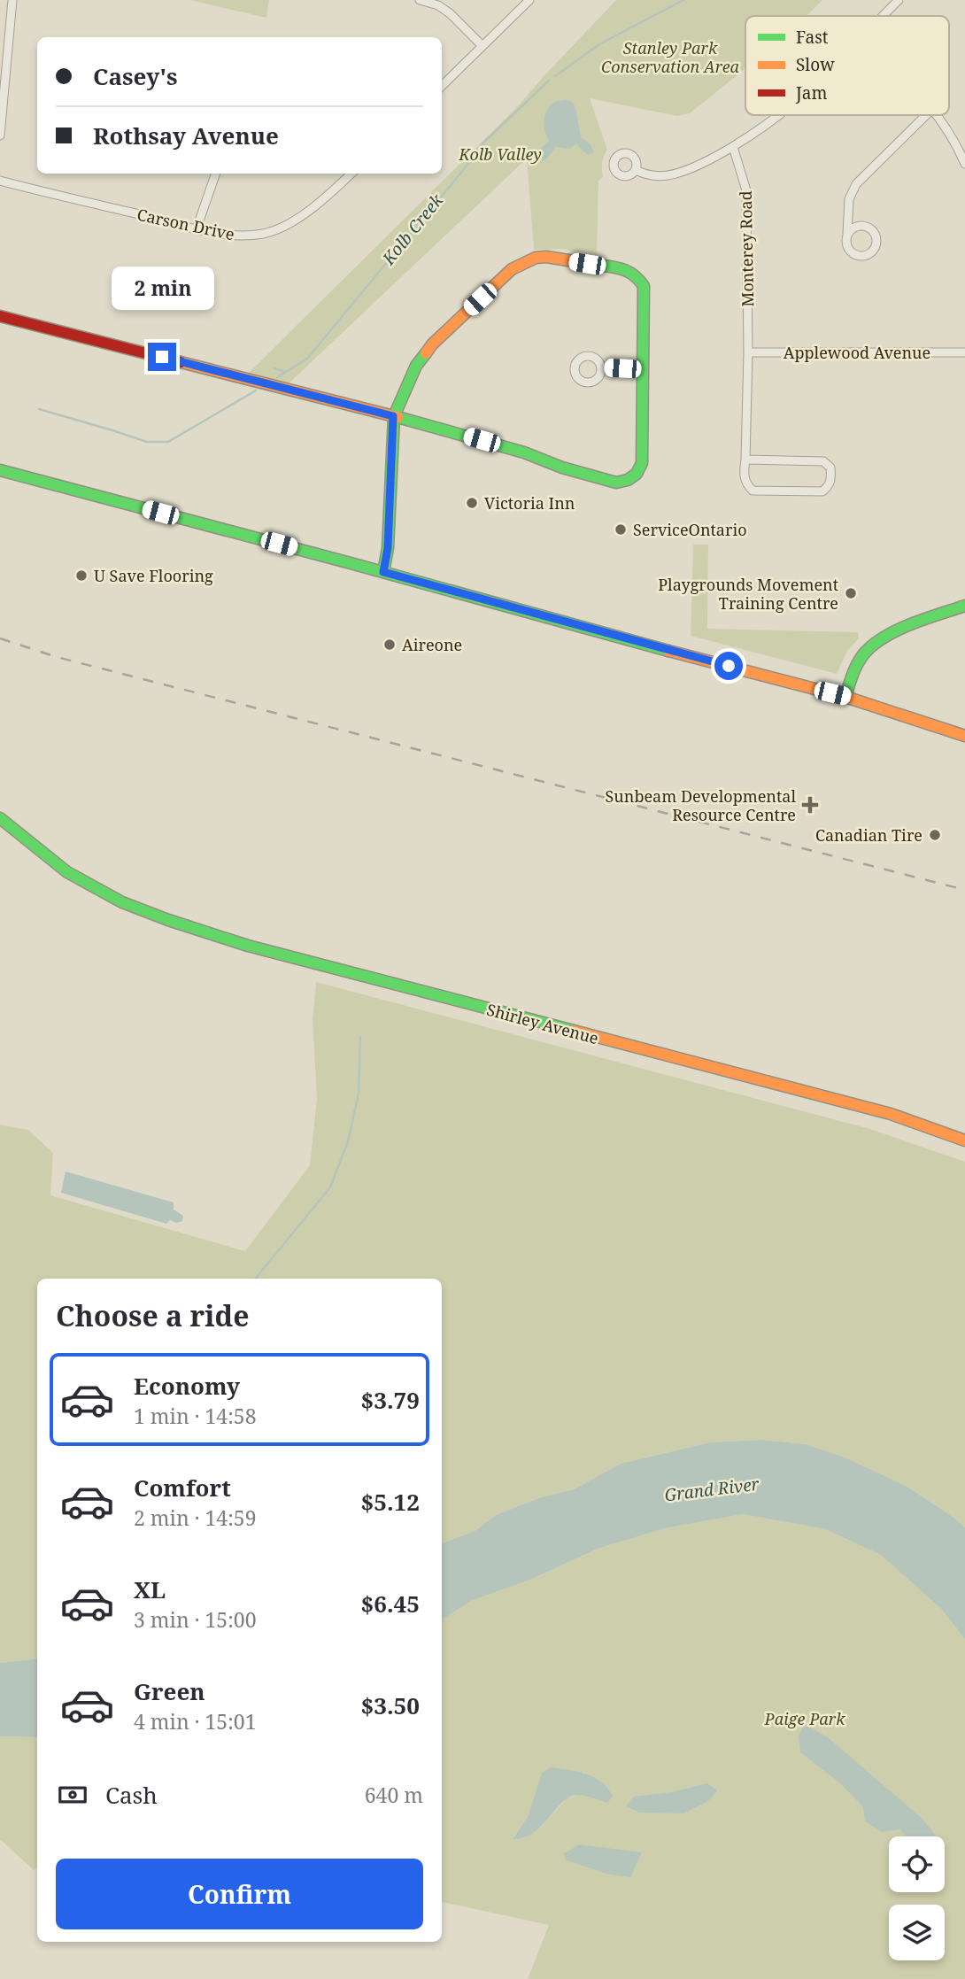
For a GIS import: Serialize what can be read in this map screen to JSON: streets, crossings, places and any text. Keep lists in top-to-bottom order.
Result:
{
  "streets": {
    "main road": ["Shirley Avenue"],
    "street": ["Carson Drive", "Monterey Road", "Applewood Avenue"]
  },
  "crossings": [
    ["Monterey Road", "Applewood Avenue"]
  ],
  "water": ["Kolb Creek", "Grand River"],
  "parks": ["Stanley Park Conservation Area", "Kolb Valley", "Paige Park"],
  "places": {
    "other": [
      "Victoria Inn",
      "ServiceOntario",
      "U Save Flooring",
      "Playgrounds Movement Training Centre",
      "Aireone",
      "Canadian Tire"
    ],
    "health": ["Sunbeam Developmental Resource Centre"]
  },
  "legend": ["Fast", "Slow", "Jam"],
  "page": {
    "banner": ["Casey's", "Rothsay Avenue"],
    "bubble": "2 min",
    "heading": "Choose a ride",
    "list": [
      {
        "name": "Economy",
        "note": "1 min · 14:58",
        "value": "$3.79"
      },
      {
        "name": "Comfort",
        "note": "2 min · 14:59",
        "value": "$5.12"
      },
      {
        "name": "XL",
        "note": "3 min · 15:00",
        "value": "$6.45"
      },
      {
        "name": "Green",
        "note": "4 min · 15:01",
        "value": "$3.50"
      }
    ],
    "pay": ["Cash", "640 m"],
    "buttons": "Confirm"
  }
}
